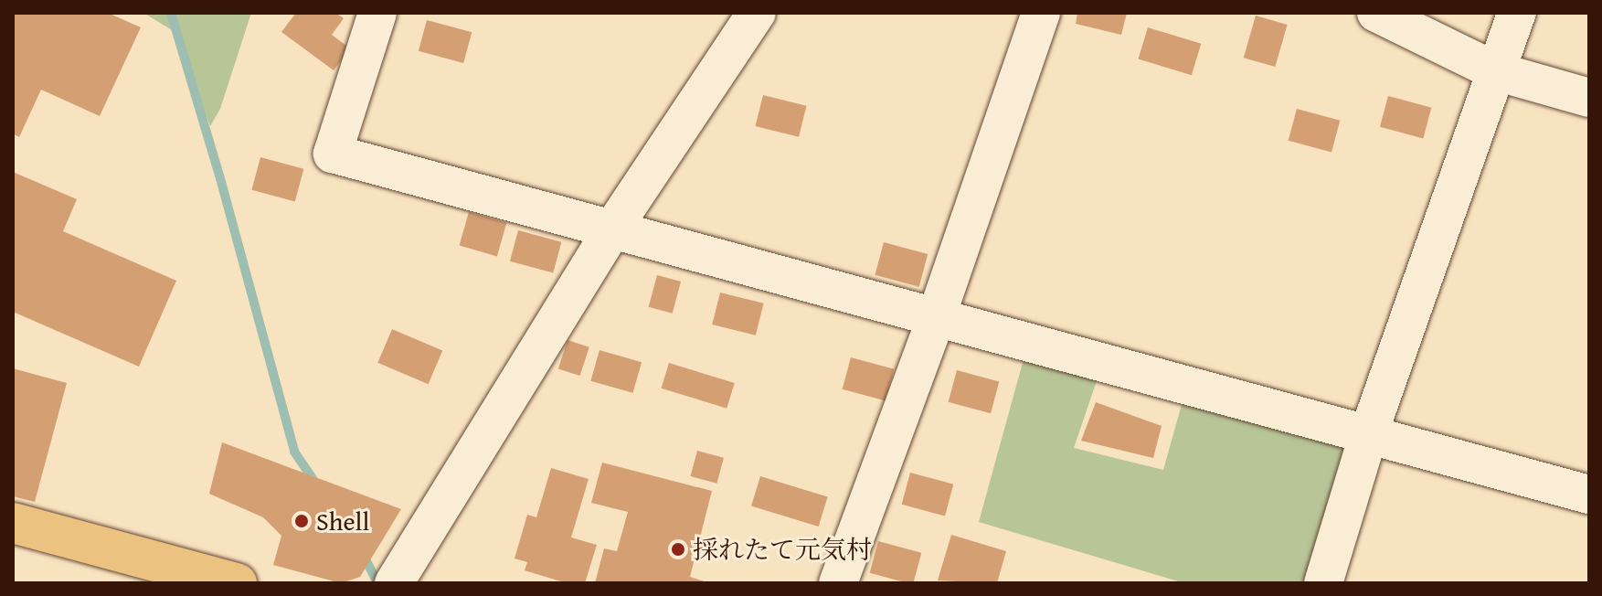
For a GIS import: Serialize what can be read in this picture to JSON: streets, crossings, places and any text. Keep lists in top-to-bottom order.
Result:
{
  "places": ["Shell", "採れたて元気村"]
}
